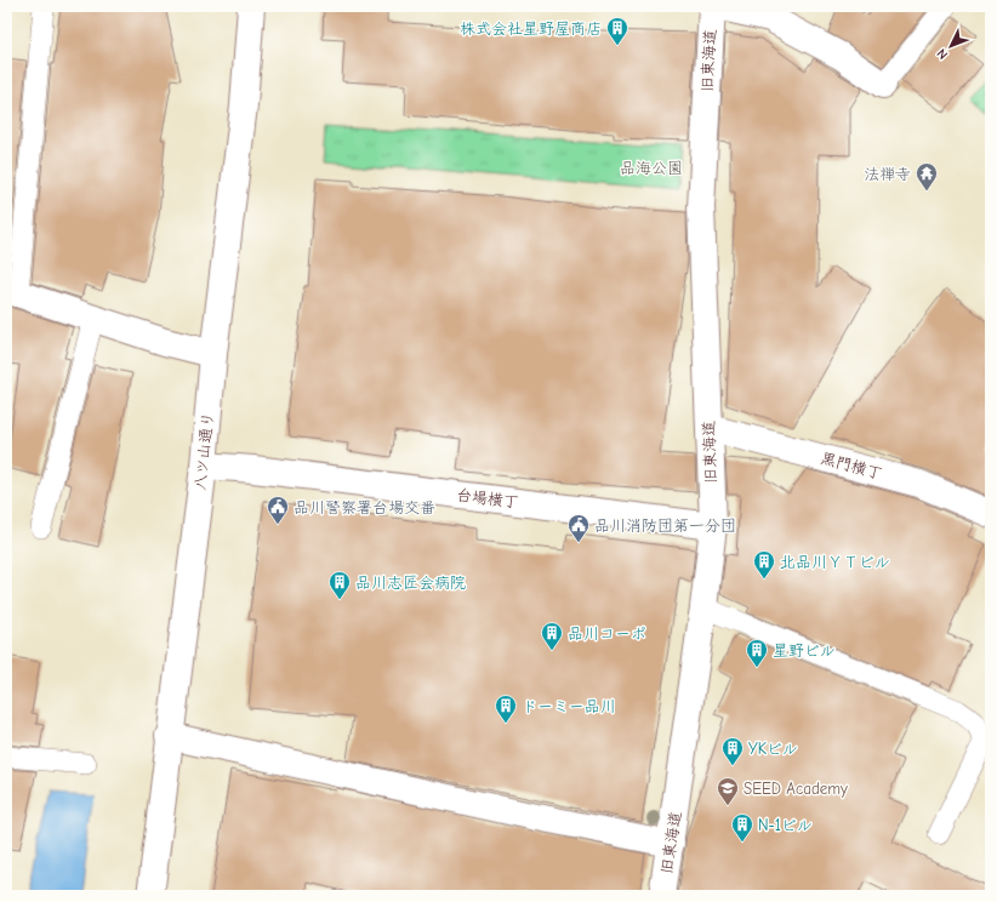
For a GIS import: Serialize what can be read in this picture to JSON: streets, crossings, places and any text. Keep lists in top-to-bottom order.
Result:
{
  "streets": {
    "street": [
      "旧東海道",
      "八ツ山通り",
      "黒門横丁",
      "台場横丁"
    ]
  },
  "crossings": [
    ["旧東海道", "黒門横丁"],
    ["旧東海道", "台場横丁"],
    ["八ツ山通り", "台場横丁"]
  ],
  "parks": ["品海公園"],
  "places": {
    "building": [
      "株式会社星野屋商店",
      "北品川ＹＴビル",
      "品川志匠会病院",
      "品川コーポ",
      "星野ビル",
      "ドーミー品川",
      "YKビル",
      "N-1ビル"
    ],
    "temple": ["法禅寺"],
    "public building": ["品川警察署台場交番", "品川消防団第一分団"],
    "school or university": ["SEED Academy"]
  },
  "north": "bottom left"
}
